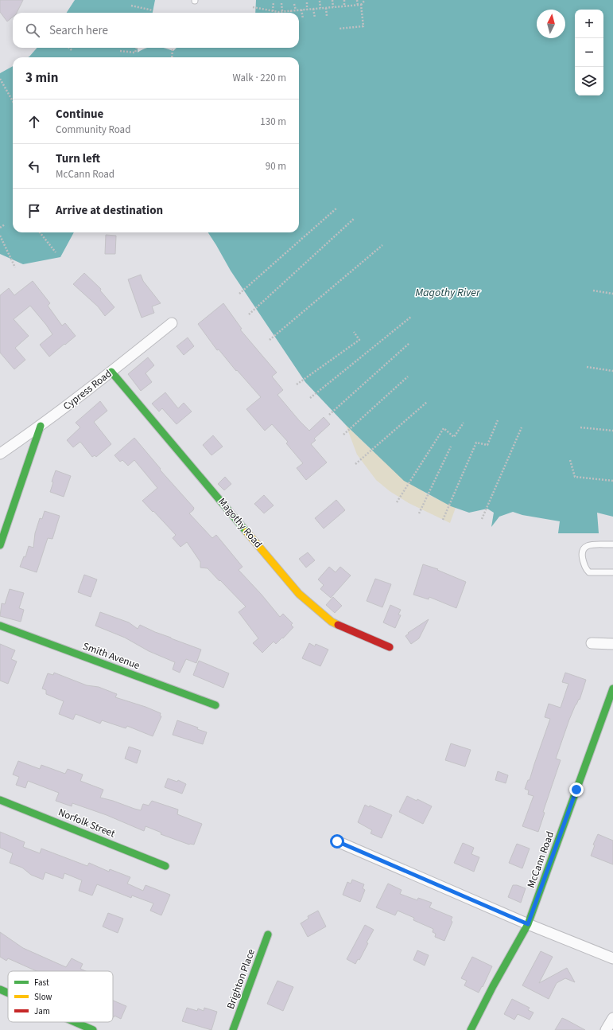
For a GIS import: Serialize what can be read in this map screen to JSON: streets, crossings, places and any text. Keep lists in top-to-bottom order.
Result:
{
  "streets": {
    "street": [
      "Cypress Road",
      "Magothy Road",
      "Smith Avenue",
      "Norfolk Street",
      "McCann Road",
      "Brighton Place"
    ]
  },
  "crossings": [
    ["Cypress Road", "Magothy Road"]
  ],
  "water": ["Magothy River"],
  "legend": ["Fast", "Slow", "Jam"],
  "north": "top",
  "page": {
    "map_buttons": ["+", "−"],
    "search": "Search here",
    "heading": ["3 min", "Walk · 220 m"],
    "list": [
      ["Continue", "Community Road", "130 m"],
      ["Turn left", "McCann Road", "90 m"],
      "Arrive at destination"
    ]
  }
}
